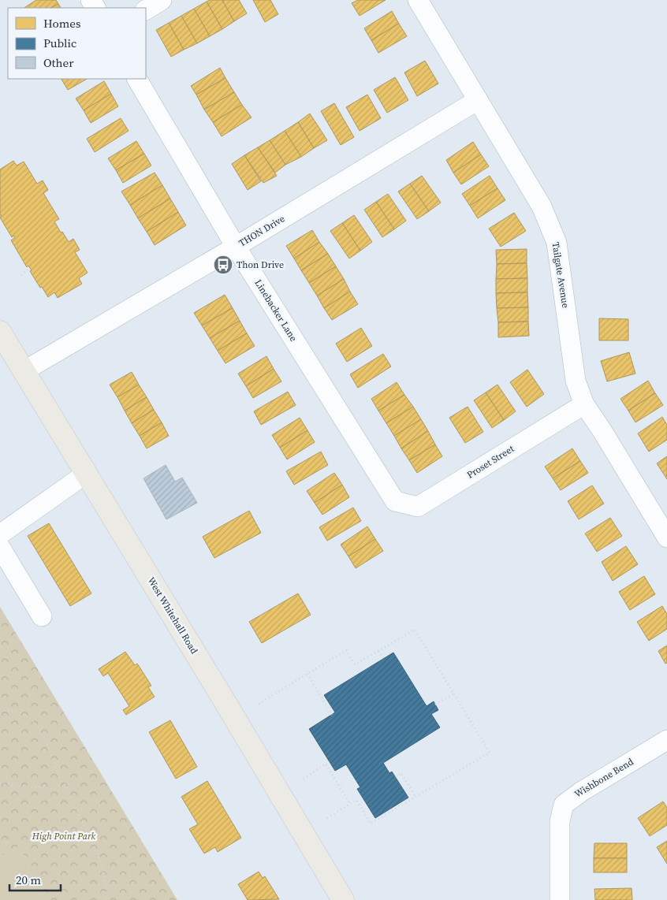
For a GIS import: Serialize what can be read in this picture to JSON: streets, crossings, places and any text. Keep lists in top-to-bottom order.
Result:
{
  "streets": {
    "main road": ["West Whitehall Road"],
    "street": [
      "THON Drive",
      "Tailgate Avenue",
      "Linebacker Lane",
      "Proset Street",
      "Wishbone Bend"
    ]
  },
  "crossings": [
    ["THON Drive", "Tailgate Avenue"],
    ["THON Drive", "Linebacker Lane"],
    ["THON Drive", "West Whitehall Road"],
    ["Tailgate Avenue", "Proset Street"],
    ["Linebacker Lane", "Proset Street"]
  ],
  "parks": ["High Point Park"],
  "places": {
    "bus stop": ["Thon Drive"]
  },
  "legend": ["Homes", "Public", "Other"],
  "scale_bar": "20 m"
}
